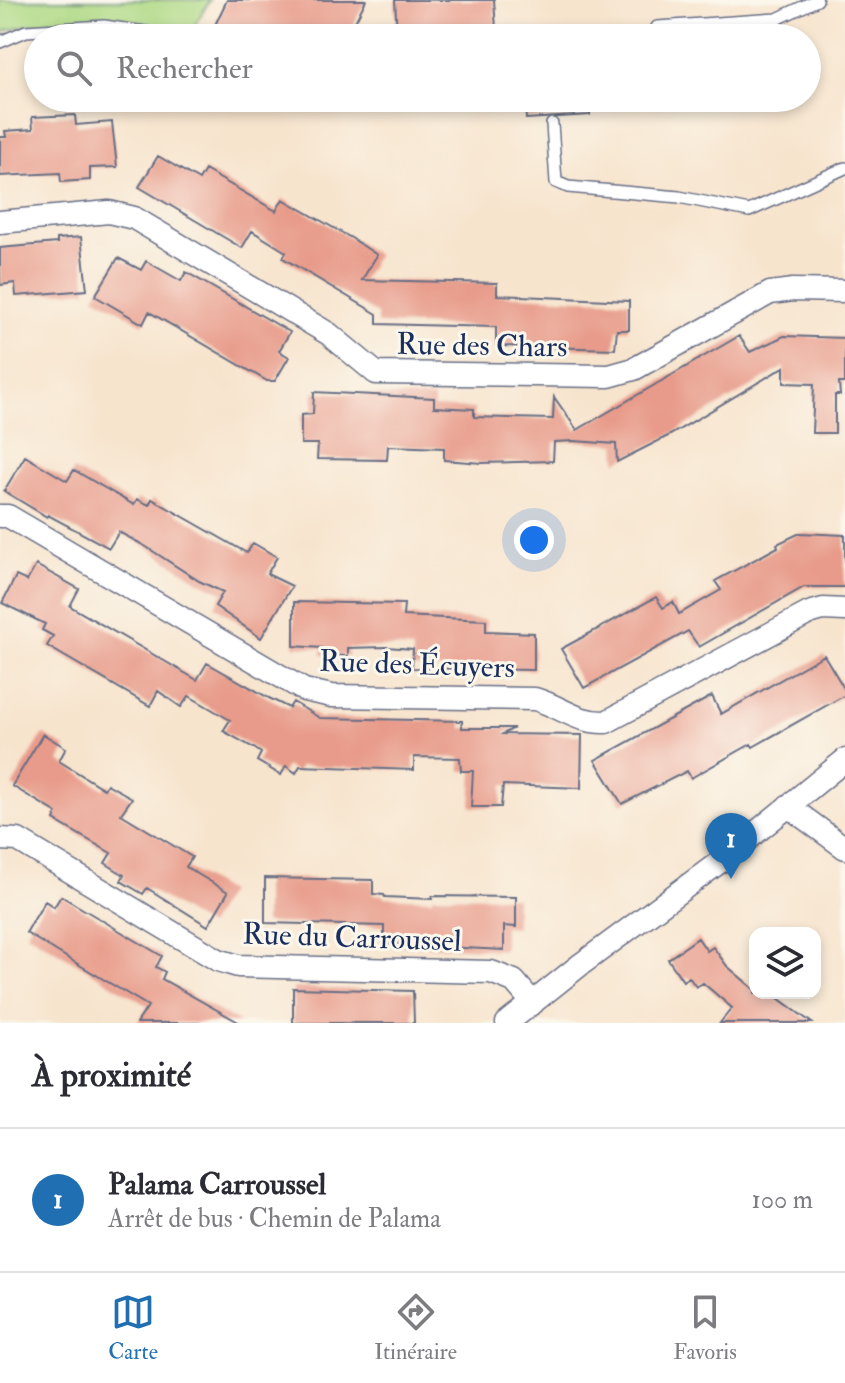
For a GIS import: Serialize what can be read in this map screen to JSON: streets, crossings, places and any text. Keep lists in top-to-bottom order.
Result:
{
  "streets": {
    "street": ["Rue des Chars", "Rue des Écuyers", "Rue du Carroussel"]
  },
  "page": {
    "search": "Rechercher",
    "pins": "1",
    "heading": "À proximité",
    "list": [
      {
        "mark": "1",
        "name": "Palama Carroussel",
        "note": "Arrêt de bus · Chemin de Palama",
        "value": "100 m"
      }
    ],
    "nav": ["Carte", "Itinéraire", "Favoris"]
  }
}
